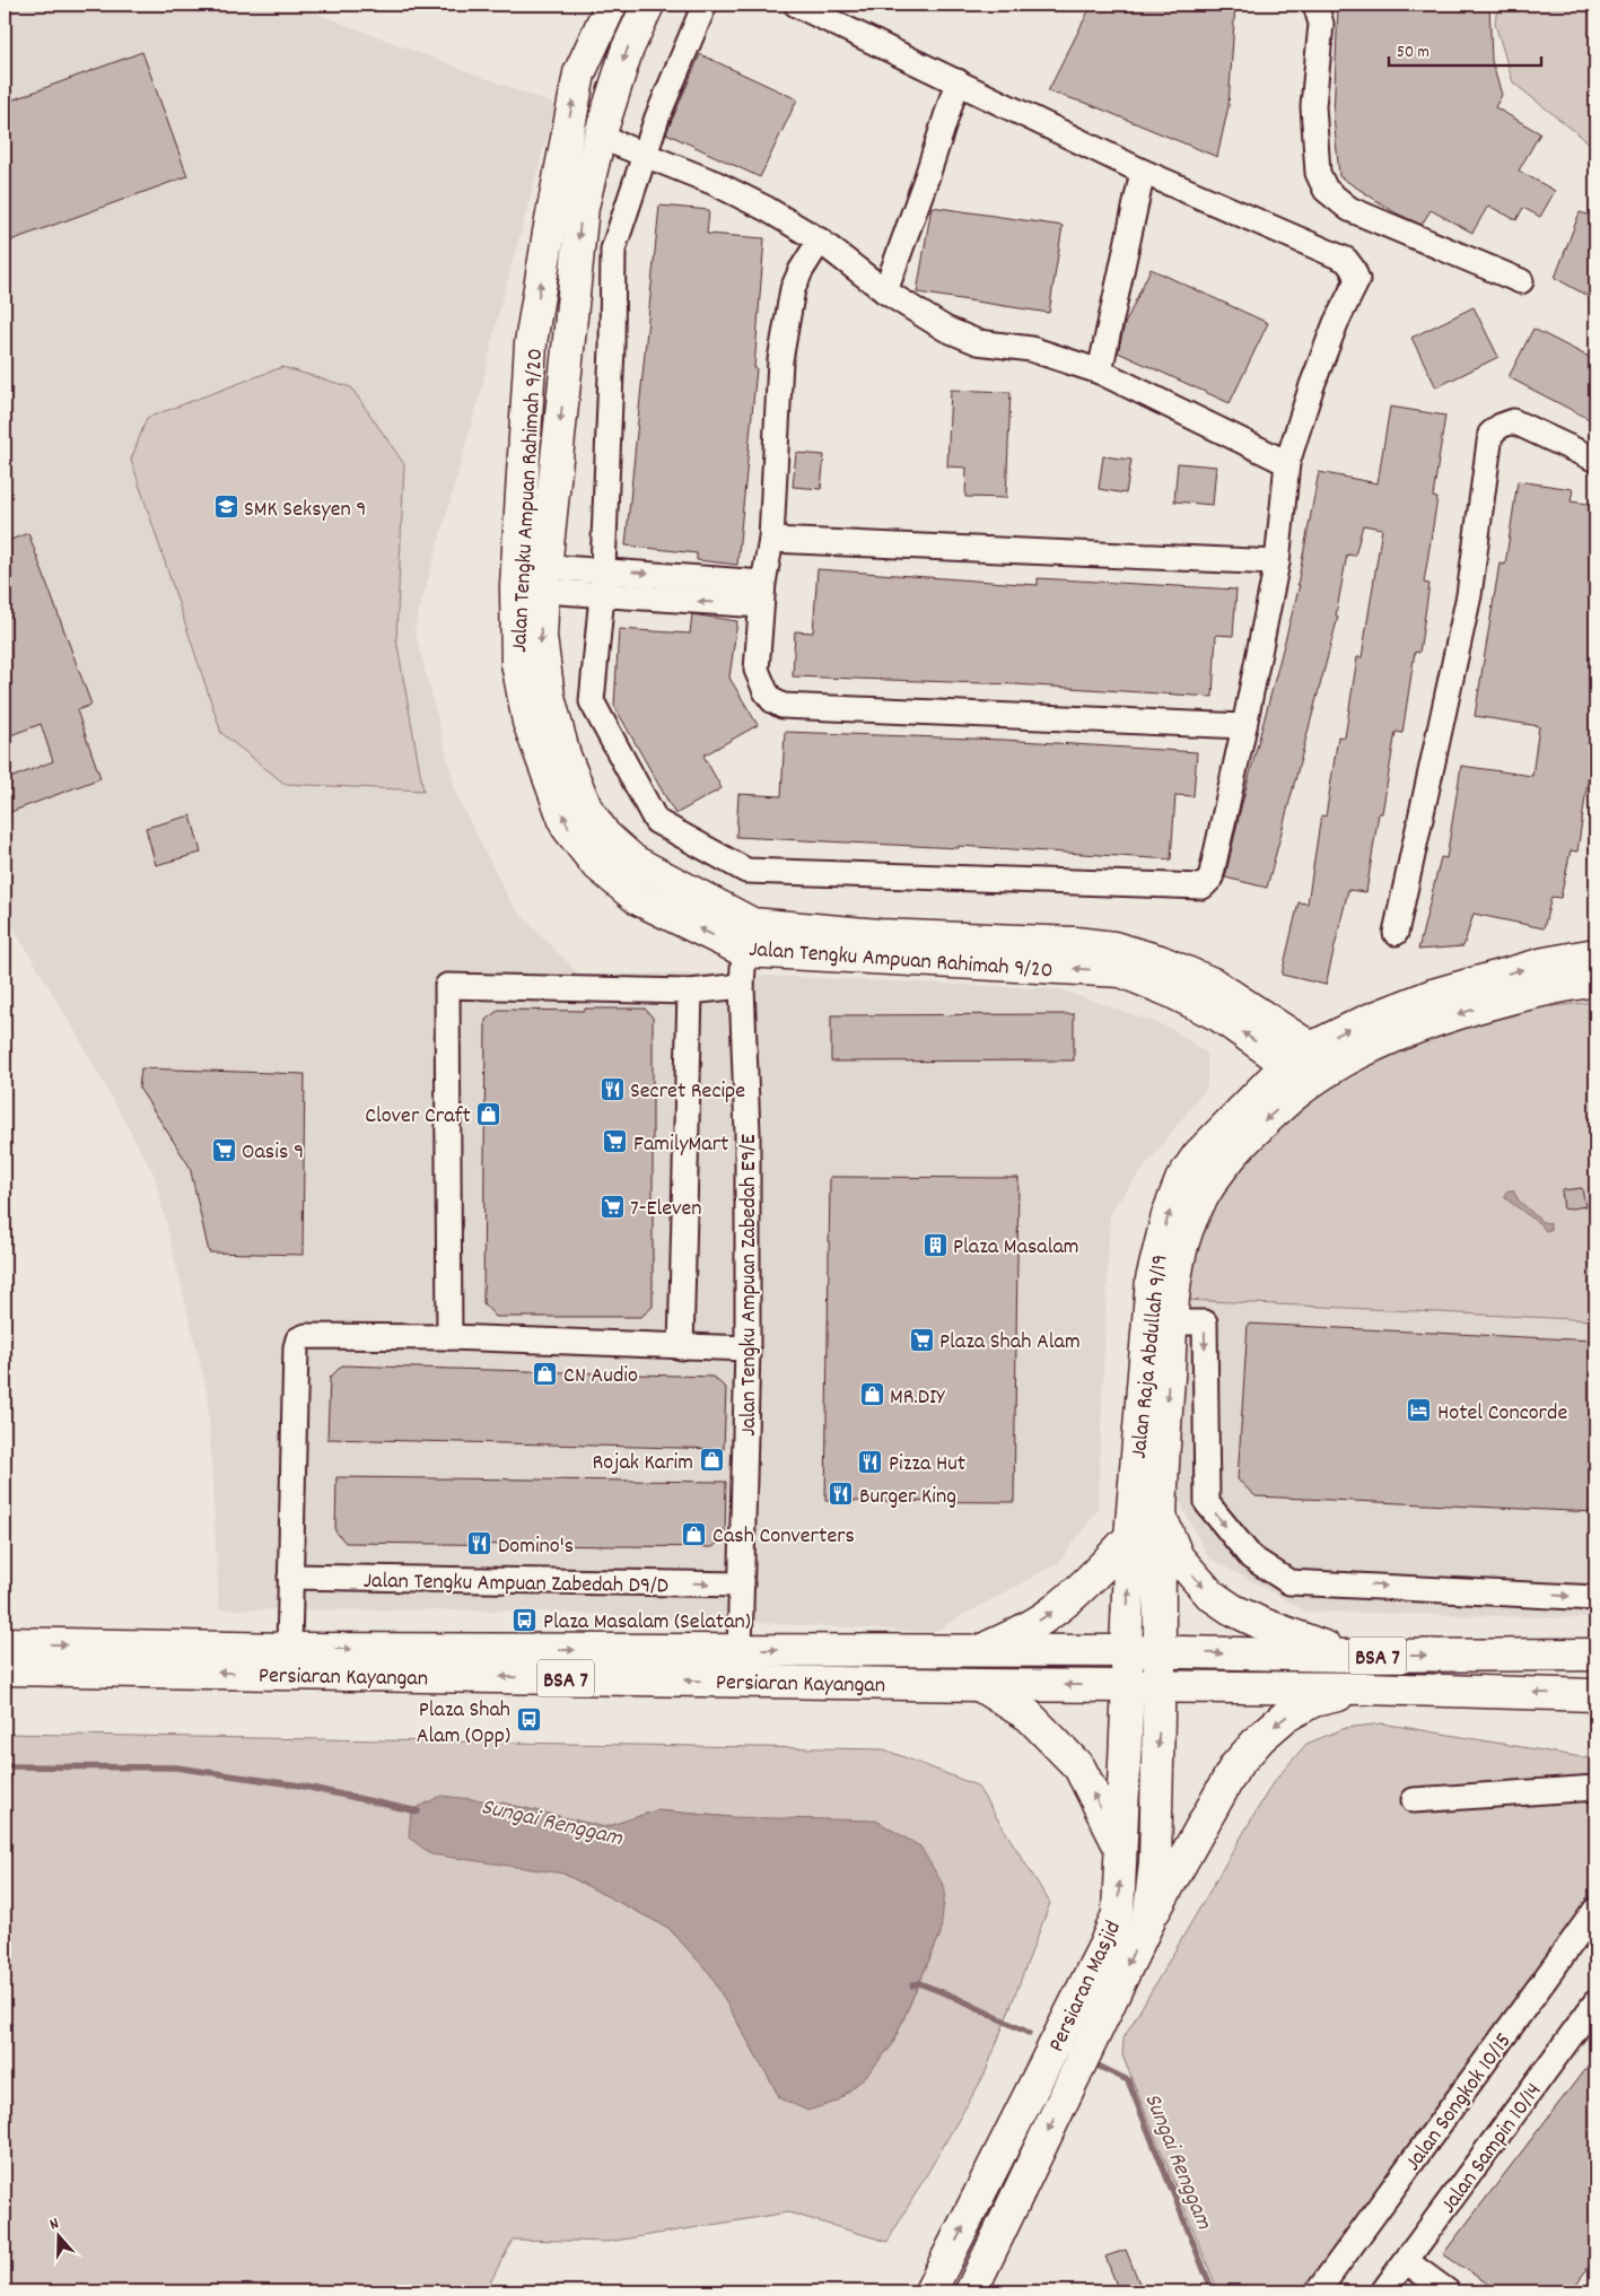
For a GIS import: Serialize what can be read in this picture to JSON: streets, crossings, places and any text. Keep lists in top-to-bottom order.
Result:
{
  "streets": {
    "main road": [
      "Jalan Tengku Ampuan Rahimah 9/20",
      "Jalan Raja Abdullah 9/19",
      "BSA 7",
      "Persiaran Kayangan",
      "Persiaran Masjid"
    ],
    "street": [
      "Jalan Tengku Ampuan Zabedah E9/E",
      "Jalan Tengku Ampuan Zabedah D9/D",
      "Jalan Songkok 10/15",
      "Jalan Sampin 10/14"
    ]
  },
  "crossings": [
    ["Jalan Tengku Ampuan Rahimah 9/20", "Jalan Tengku Ampuan Zabedah E9/E"],
    ["Jalan Tengku Ampuan Rahimah 9/20", "Jalan Raja Abdullah 9/19"],
    ["Jalan Tengku Ampuan Zabedah E9/E", "Jalan Tengku Ampuan Zabedah D9/D"],
    ["Jalan Tengku Ampuan Zabedah E9/E", "Persiaran Kayangan"],
    ["Jalan Raja Abdullah 9/19", "Persiaran Kayangan"],
    ["Jalan Raja Abdullah 9/19", "Persiaran Masjid"],
    ["Persiaran Kayangan", "Persiaran Masjid"]
  ],
  "one_way": ["Jalan Tengku Ampuan Zabedah D9/D"],
  "water": ["Sungai Renggam"],
  "places": {
    "school or university": ["SMK Seksyen 9"],
    "restaurant": [
      "Secret Recipe",
      "Pizza Hut",
      "Burger King",
      "Domino's"
    ],
    "shop": [
      "Clover Craft",
      "CN Audio",
      "MR.DIY",
      "Rojak Karim",
      "Cash Converters"
    ],
    "supermarket": [
      "FamilyMart",
      "Oasis 9",
      "7-Eleven",
      "Plaza Shah Alam"
    ],
    "building": ["Plaza Masalam"],
    "hotel": ["Hotel Concorde"],
    "bus stop": ["Plaza Masalam (Selatan)", "Plaza Shah Alam (Opp)"]
  },
  "scale_bar": "50 m",
  "north": "top"
}
